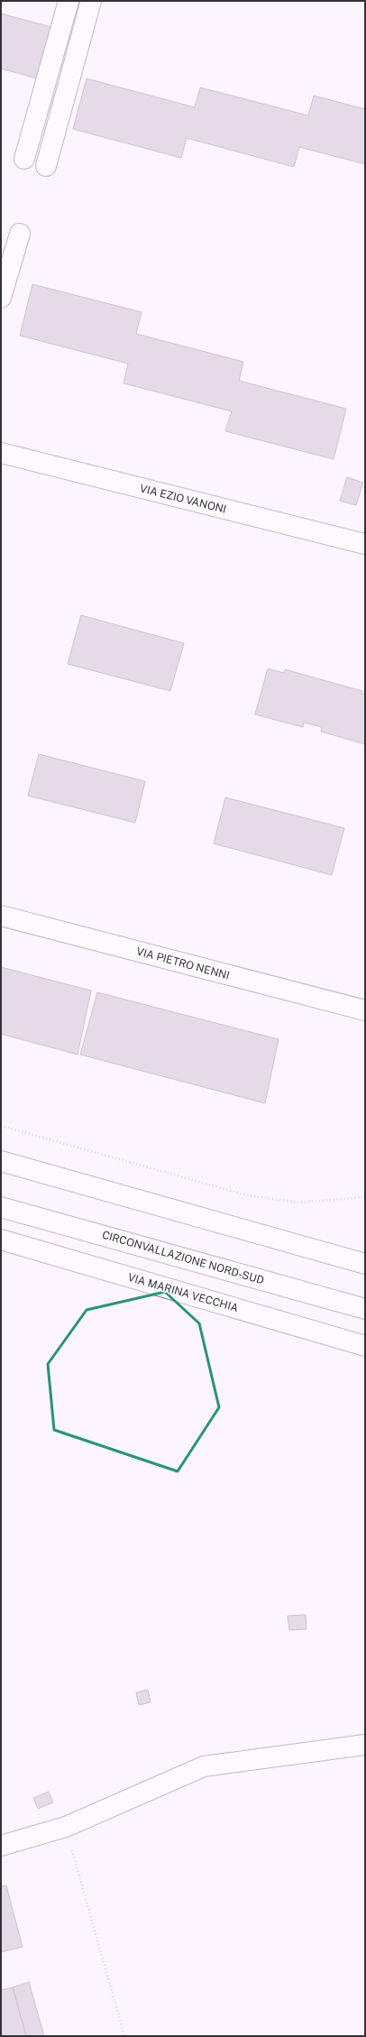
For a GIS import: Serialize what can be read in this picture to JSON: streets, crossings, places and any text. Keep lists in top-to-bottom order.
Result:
{
  "streets": {
    "main road": [
      "VIA EZIO VANONI",
      "VIA PIETRO NENNI",
      "CIRCONVALLAZIONE NORD-SUD",
      "VIA MARINA VECCHIA"
    ]
  }
}
